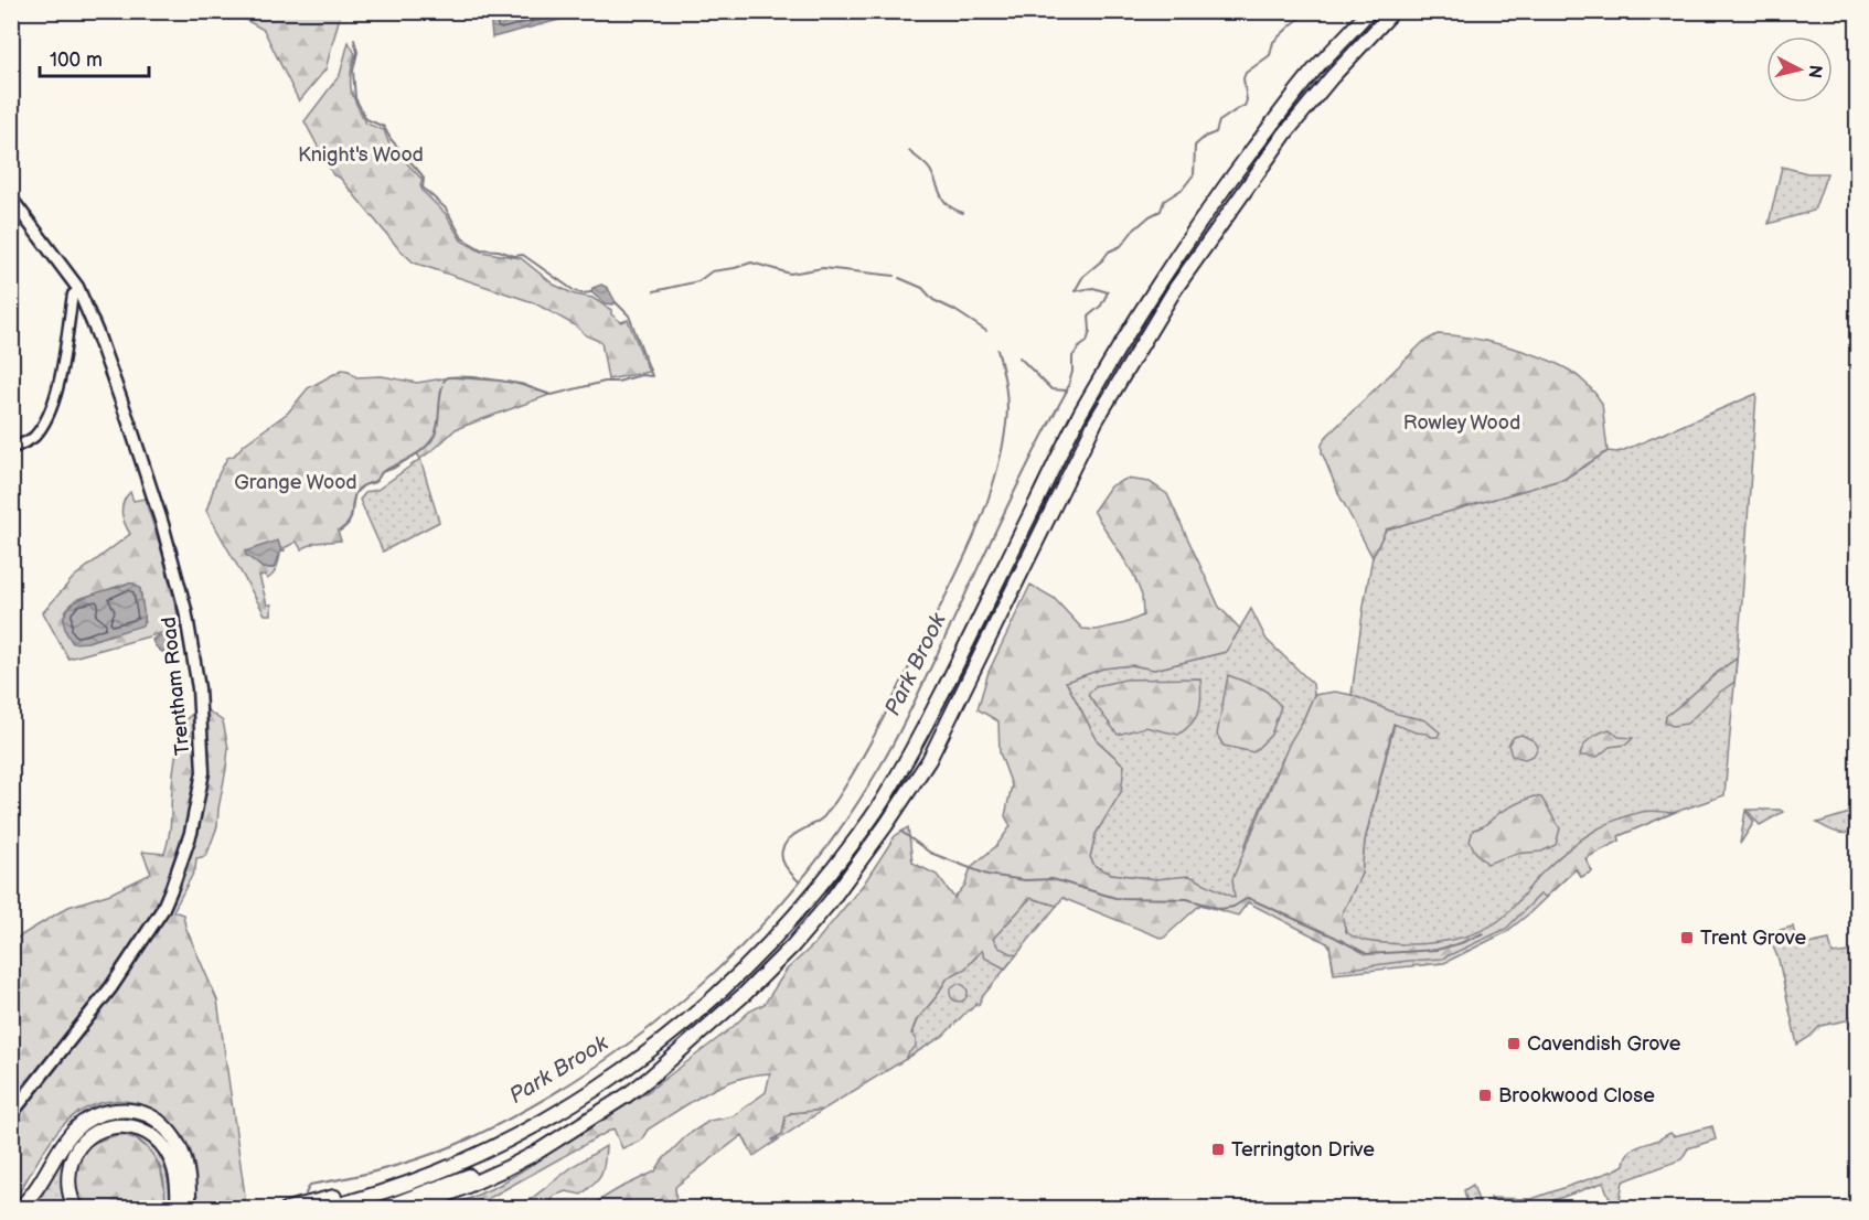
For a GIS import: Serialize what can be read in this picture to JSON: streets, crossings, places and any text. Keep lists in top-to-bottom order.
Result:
{
  "streets": {
    "highway": ["Trentham Road"]
  },
  "water": ["Park Brook"],
  "parks": ["Knight's Wood", "Rowley Wood", "Grange Wood"],
  "places": {
    "transit": [
      "Trent Grove",
      "Cavendish Grove",
      "Brookwood Close",
      "Terrington Drive"
    ]
  },
  "scale_bar": "100 m",
  "north": "right"
}
